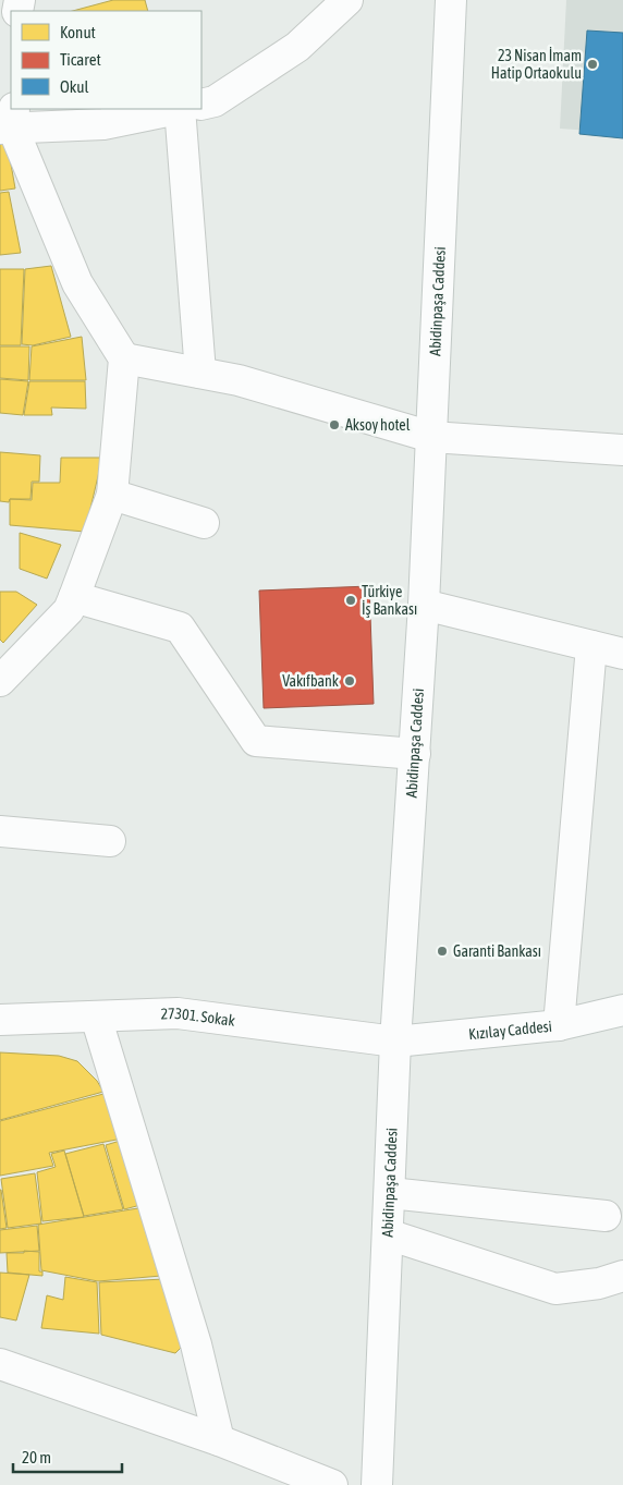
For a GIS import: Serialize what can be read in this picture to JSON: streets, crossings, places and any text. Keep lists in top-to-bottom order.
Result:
{
  "streets": {
    "street": ["Abidinpaşa Caddesi", "27301. Sokak", "Kızılay Caddesi"]
  },
  "crossings": [
    ["Abidinpaşa Caddesi", "27301. Sokak"],
    ["Abidinpaşa Caddesi", "Kızılay Caddesi"],
    ["27301. Sokak", "Kızılay Caddesi"]
  ],
  "places": [
    "23 Nisan İmam Hatip Ortaokulu",
    "Aksoy hotel",
    "Türkiye İş Bankası",
    "Vakıfbank",
    "Garanti Bankası"
  ],
  "legend": ["Konut", "Ticaret", "Okul"],
  "scale_bar": "20 m"
}
